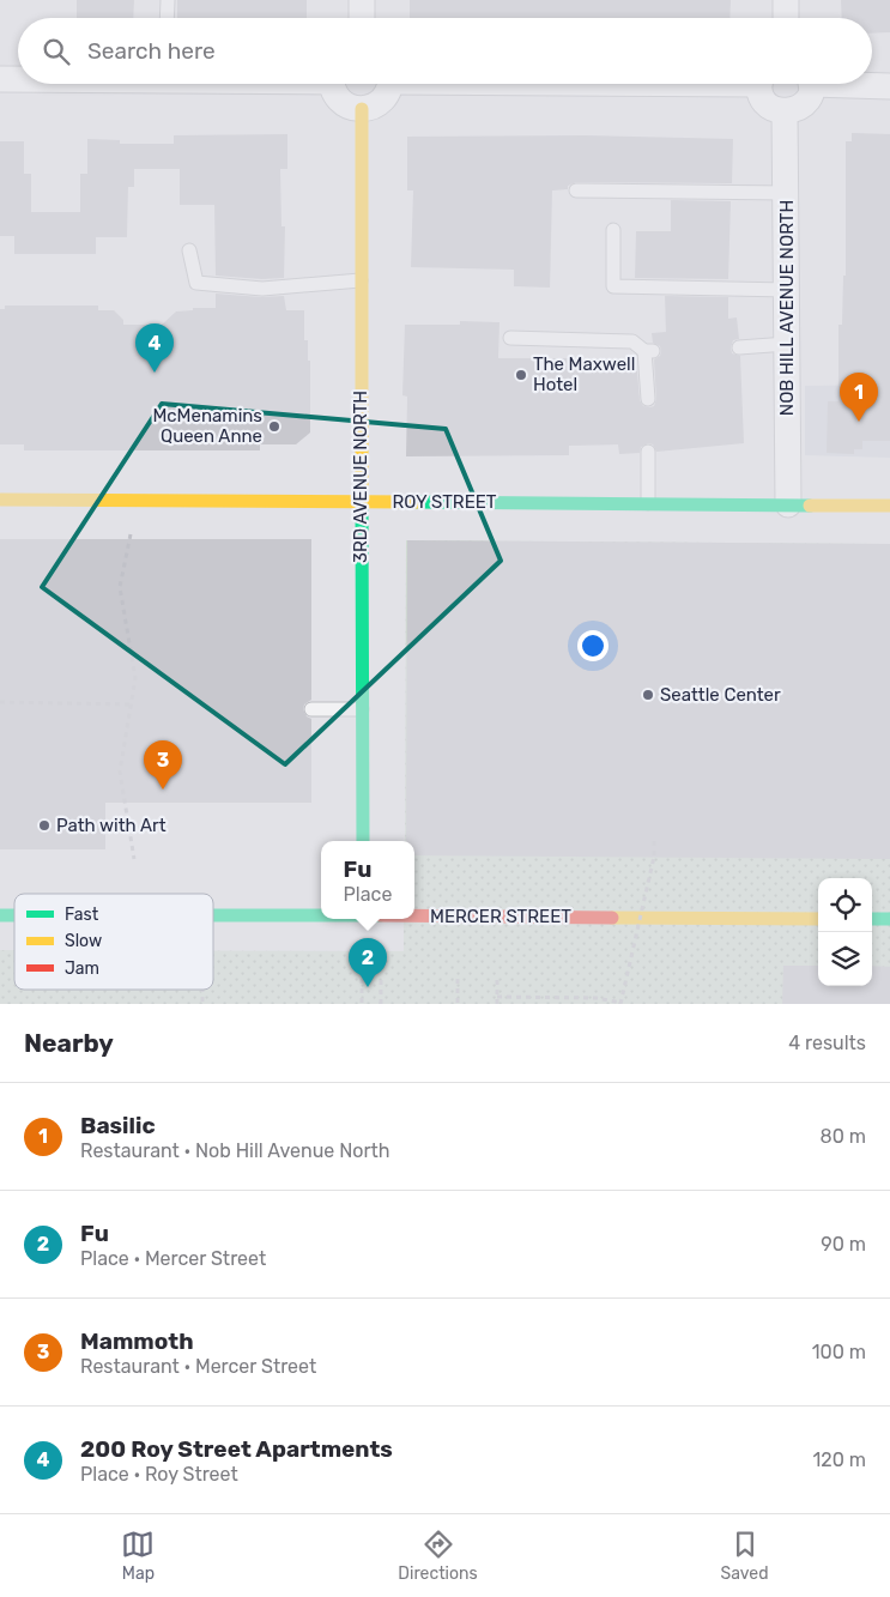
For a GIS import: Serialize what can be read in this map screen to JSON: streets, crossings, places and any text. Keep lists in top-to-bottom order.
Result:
{
  "streets": {
    "street": [
      "NOB HILL AVENUE NORTH",
      "3RD AVENUE NORTH",
      "ROY STREET",
      "MERCER STREET"
    ]
  },
  "crossings": [
    ["NOB HILL AVENUE NORTH", "ROY STREET"],
    ["3RD AVENUE NORTH", "ROY STREET"]
  ],
  "places": [
    "The Maxwell Hotel",
    "McMenamins Queen Anne",
    "Seattle Center",
    "Path with Art"
  ],
  "legend": ["Fast", "Slow", "Jam"],
  "page": {
    "search": "Search here",
    "pins": [
      "4",
      "1",
      "3",
      "2"
    ],
    "popup": ["Fu", "Place"],
    "heading": ["Nearby", "4 results"],
    "list": [
      {
        "mark": "1",
        "name": "Basilic",
        "note": "Restaurant · Nob Hill Avenue North",
        "value": "80 m"
      },
      {
        "mark": "2",
        "name": "Fu",
        "note": "Place · Mercer Street",
        "value": "90 m"
      },
      {
        "mark": "3",
        "name": "Mammoth",
        "note": "Restaurant · Mercer Street",
        "value": "100 m"
      },
      {
        "mark": "4",
        "name": "200 Roy Street Apartments",
        "note": "Place · Roy Street",
        "value": "120 m"
      }
    ],
    "nav": ["Map", "Directions", "Saved"]
  }
}
